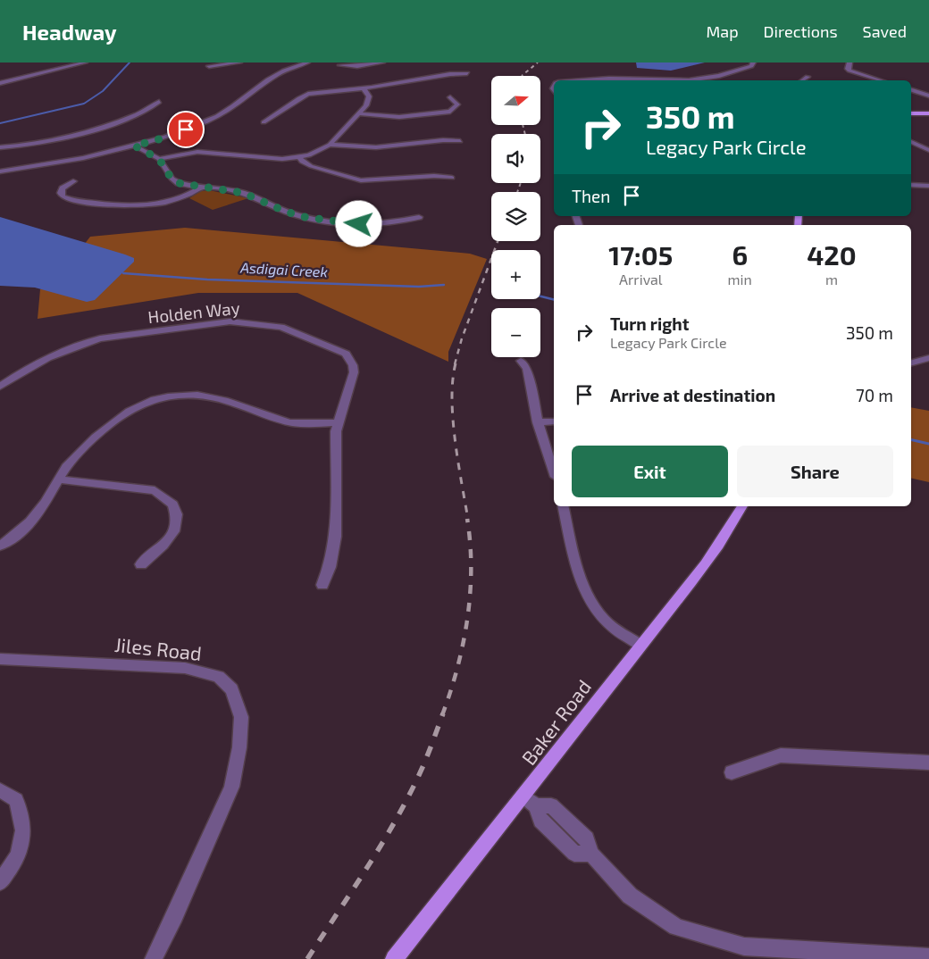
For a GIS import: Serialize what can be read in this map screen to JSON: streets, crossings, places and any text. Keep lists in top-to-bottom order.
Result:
{
  "streets": {
    "main road": ["Baker Road"],
    "street": ["Holden Way", "Jiles Road"]
  },
  "water": ["Asdigai Creek"],
  "north": "right",
  "page": {
    "header": "Headway",
    "nav": ["Map", "Directions", "Saved"],
    "map_buttons": ["+", "−"],
    "turn": ["350 m", "Legacy Park Circle"],
    "then": "Then",
    "eta": [
      "17:05",
      "Arrival",
      "6",
      "min",
      "420",
      "m"
    ],
    "list": [
      {
        "name": "Turn right",
        "note": "Legacy Park Circle",
        "value": "350 m"
      },
      {
        "name": "Arrive at destination",
        "value": "70 m"
      }
    ],
    "buttons": ["Exit", "Share"]
  }
}
